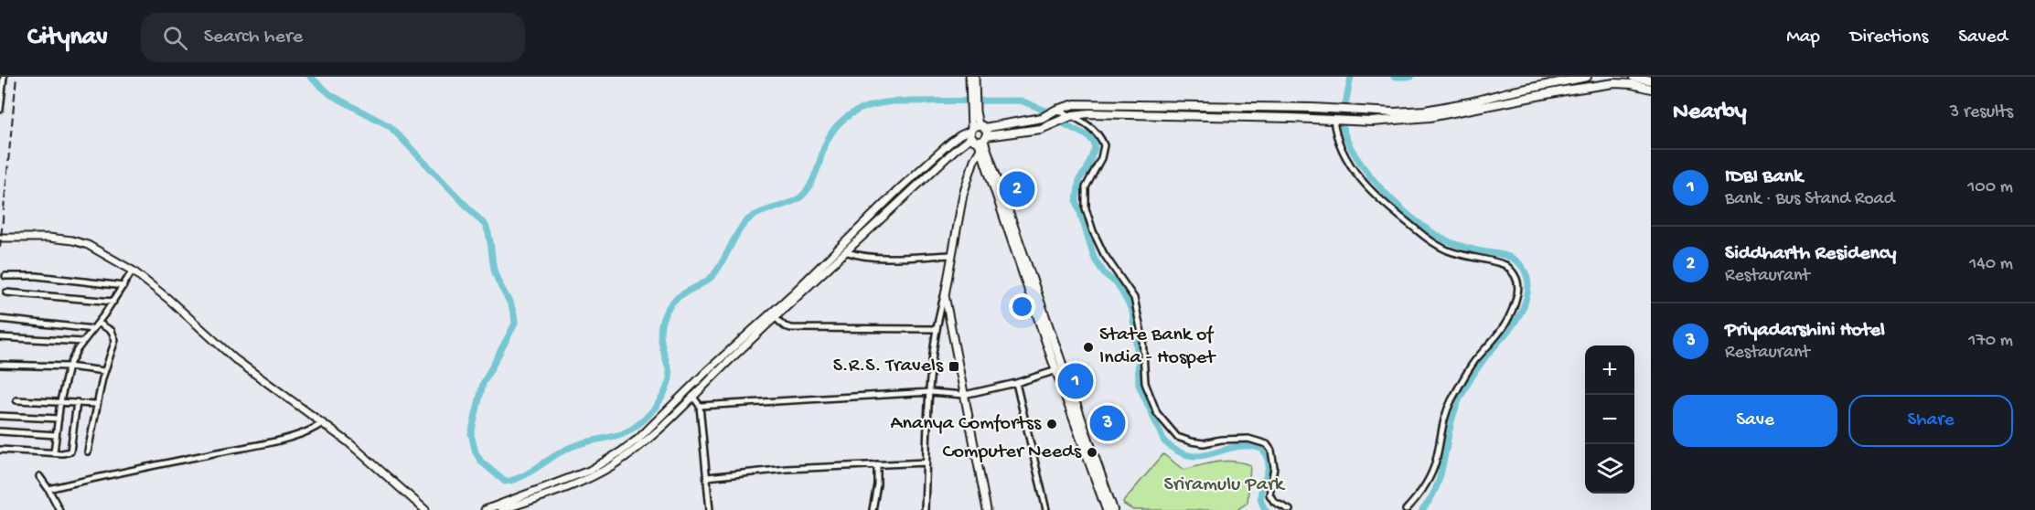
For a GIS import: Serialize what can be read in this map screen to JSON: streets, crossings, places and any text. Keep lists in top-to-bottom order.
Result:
{
  "parks": ["Sriramulu Park"],
  "places": {
    "other": ["State Bank of India - Hospet", "Ananya Comfortss", "Computer Needs"],
    "transit": ["S.R.S. Travels"]
  },
  "page": {
    "header": "Citynav",
    "search": "Search here",
    "nav": ["Map", "Directions", "Saved"],
    "heading": ["Nearby", "3 results"],
    "list": [
      {
        "mark": "1",
        "name": "IDBI Bank",
        "note": "Bank · Bus Stand Road",
        "value": "100 m"
      },
      {
        "mark": "2",
        "name": "Siddharth Residency",
        "note": "Restaurant",
        "value": "140 m"
      },
      {
        "mark": "3",
        "name": "Priyadarshini Hotel",
        "note": "Restaurant",
        "value": "170 m"
      }
    ],
    "pins": ["2", "1", "3"],
    "map_buttons": ["+", "−"],
    "buttons": ["Save", "Share"]
  }
}
